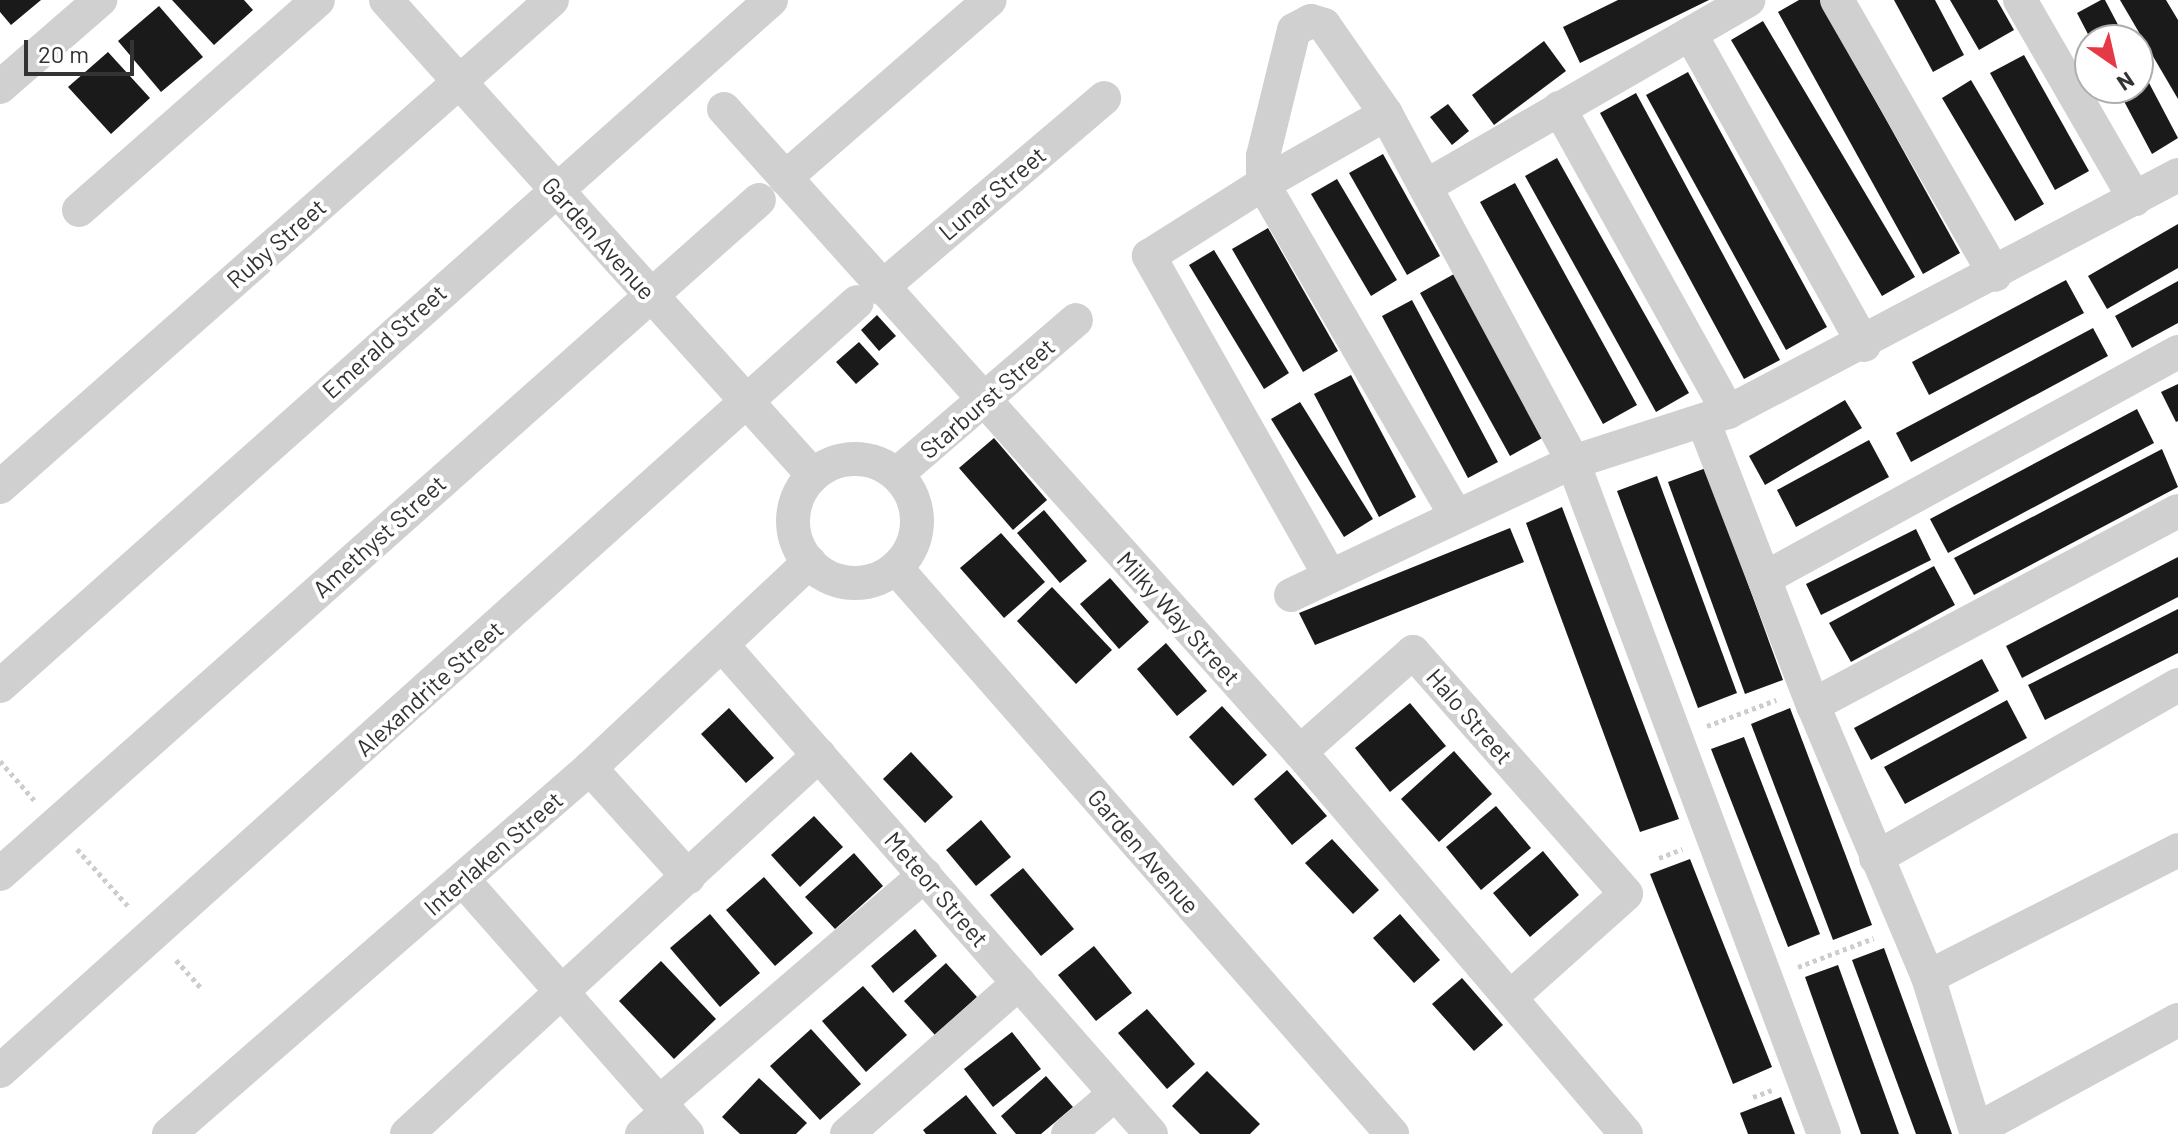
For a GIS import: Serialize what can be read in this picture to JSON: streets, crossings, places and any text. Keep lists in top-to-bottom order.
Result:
{
  "streets": {
    "street": [
      "Lunar Street",
      "Garden Avenue",
      "Ruby Street",
      "Emerald Street",
      "Starburst Street",
      "Amethyst Street",
      "Milky Way Street",
      "Alexandrite Street",
      "Halo Street",
      "Interlaken Street",
      "Meteor Street"
    ]
  },
  "crossings": [
    ["Lunar Street", "Milky Way Street"],
    ["Lunar Street", "Alexandrite Street"],
    ["Garden Avenue", "Ruby Street"],
    ["Garden Avenue", "Emerald Street"],
    ["Garden Avenue", "Starburst Street"],
    ["Garden Avenue", "Amethyst Street"],
    ["Garden Avenue", "Alexandrite Street"],
    ["Garden Avenue", "Interlaken Street"],
    ["Starburst Street", "Milky Way Street"],
    ["Starburst Street", "Interlaken Street"],
    ["Milky Way Street", "Alexandrite Street"],
    ["Milky Way Street", "Halo Street"],
    ["Interlaken Street", "Meteor Street"]
  ],
  "scale_bar": "20 m",
  "north": "bottom right"
}
